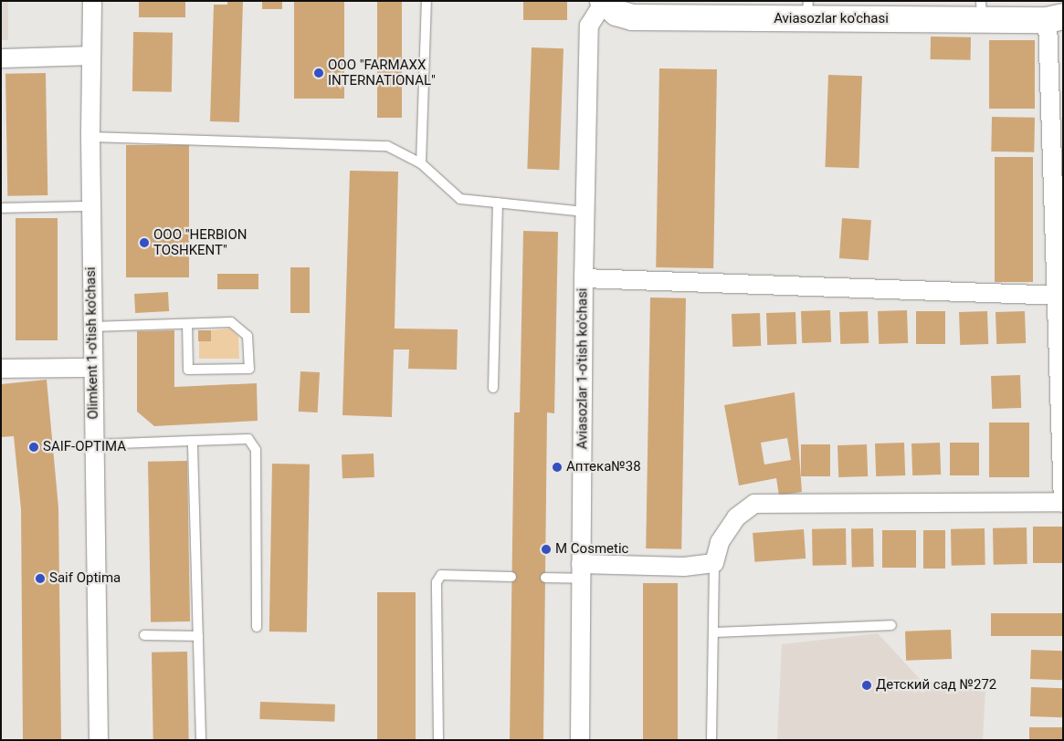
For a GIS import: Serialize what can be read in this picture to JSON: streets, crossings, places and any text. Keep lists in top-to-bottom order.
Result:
{
  "streets": {
    "main road": ["Aviasozlar ko'chasi"],
    "street": ["Olimkent 1-o'tish ko'chasi", "Aviasozlar 1-o'tish ko'chasi"]
  },
  "crossings": [
    ["Aviasozlar ko'chasi", "Aviasozlar 1-o'tish ko'chasi"]
  ],
  "places": [
    "OOO \"FARMAXX INTERNATIONAL\"",
    "ООО \"HERBION TOSHKENT\"",
    "SAIF-OPTIMA",
    "Аптека№38",
    "M Cosmetic",
    "Saif Optima",
    "Детский сад №272"
  ]
}
